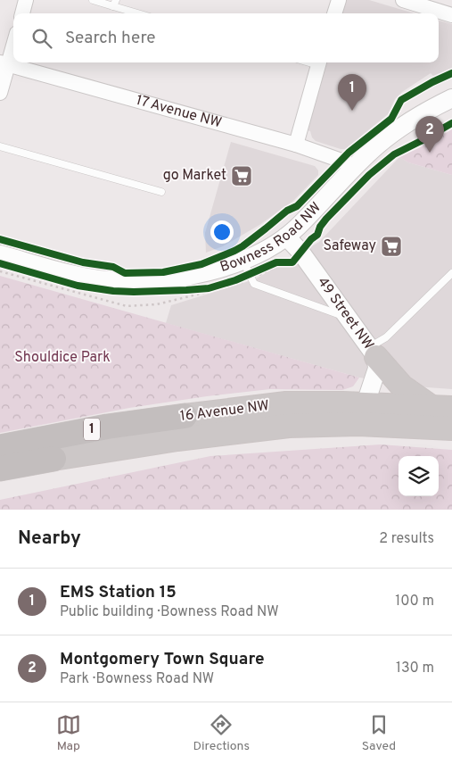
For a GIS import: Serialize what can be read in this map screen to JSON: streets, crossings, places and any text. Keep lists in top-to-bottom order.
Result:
{
  "streets": {
    "highway": ["16 Avenue NW", "1"],
    "street": ["17 Avenue NW", "Bowness Road NW", "49 Street NW"]
  },
  "crossings": [
    ["17 Avenue NW", "Bowness Road NW"],
    ["Bowness Road NW", "49 Street NW"],
    ["49 Street NW", "16 Avenue NW"]
  ],
  "parks": ["Shouldice Park"],
  "places": {
    "supermarket": ["go Market", "Safeway"]
  },
  "page": {
    "search": "Search here",
    "pins": ["1", "2"],
    "heading": ["Nearby", "2 results"],
    "list": [
      {
        "mark": "1",
        "name": "EMS Station 15",
        "note": "Public building · Bowness Road NW",
        "value": "100 m"
      },
      {
        "mark": "2",
        "name": "Montgomery Town Square",
        "note": "Park · Bowness Road NW",
        "value": "130 m"
      }
    ],
    "nav": ["Map", "Directions", "Saved"]
  }
}
